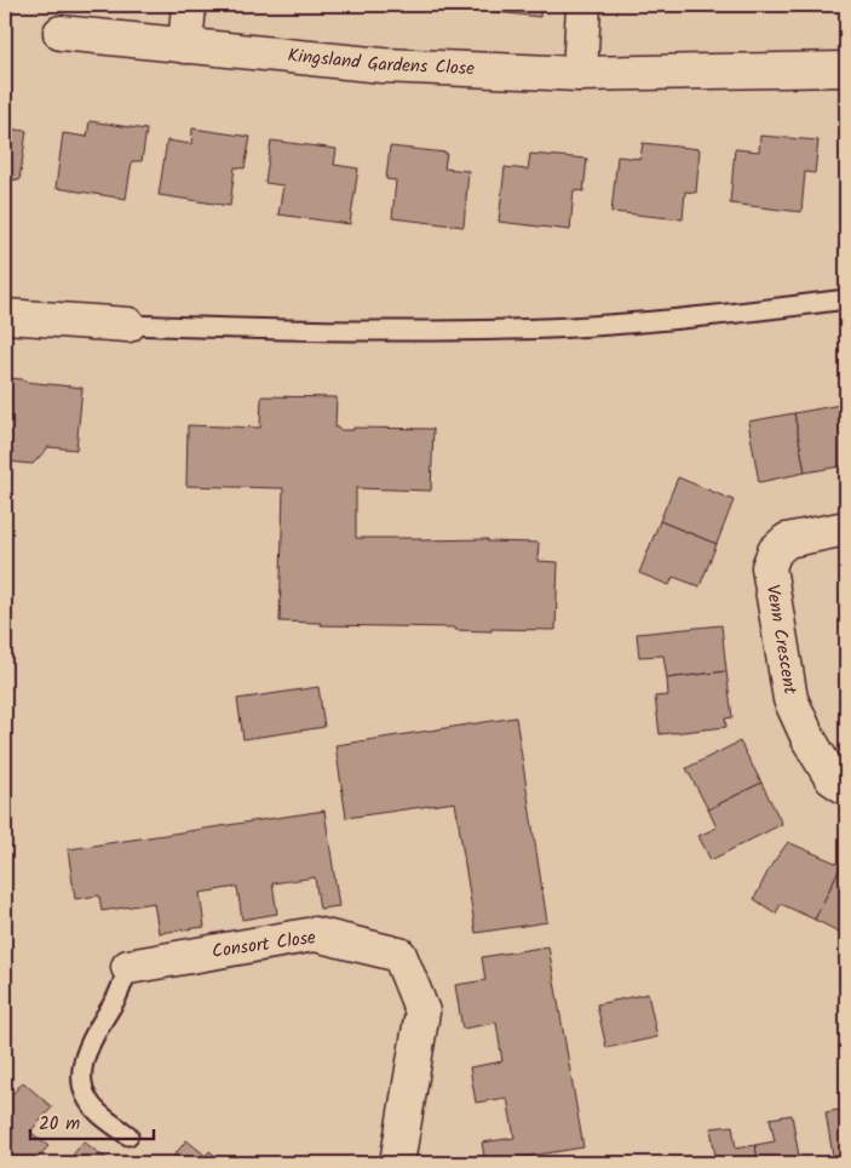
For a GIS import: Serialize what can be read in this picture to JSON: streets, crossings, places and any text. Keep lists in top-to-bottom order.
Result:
{
  "streets": {
    "street": ["Kingsland Gardens Close", "Venn Crescent", "Consort Close"]
  },
  "scale_bar": "20 m"
}
